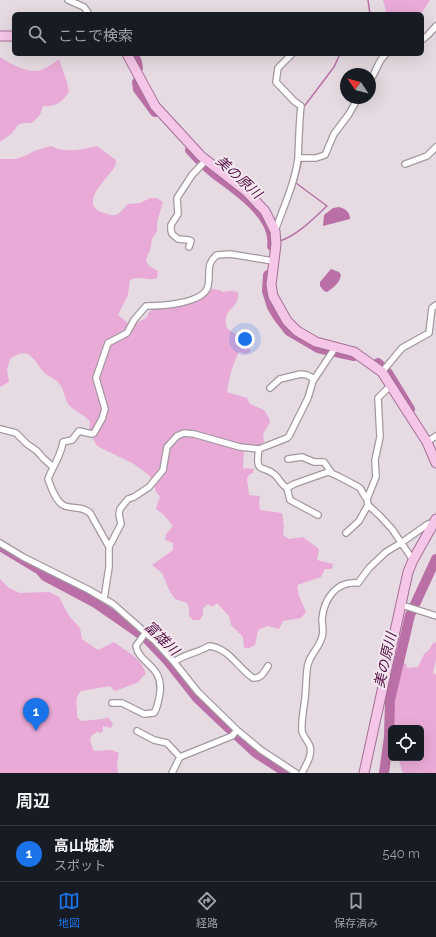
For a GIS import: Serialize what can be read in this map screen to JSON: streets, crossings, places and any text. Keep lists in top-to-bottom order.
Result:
{
  "water": ["美の原川", "富雄川"],
  "north": "top left",
  "page": {
    "search": "ここで検索",
    "pins": "1",
    "heading": "周辺",
    "list": [
      {
        "mark": "1",
        "name": "高山城跡",
        "note": "スポット",
        "value": "540 m"
      }
    ],
    "nav": ["地図", "経路", "保存済み"]
  }
}
